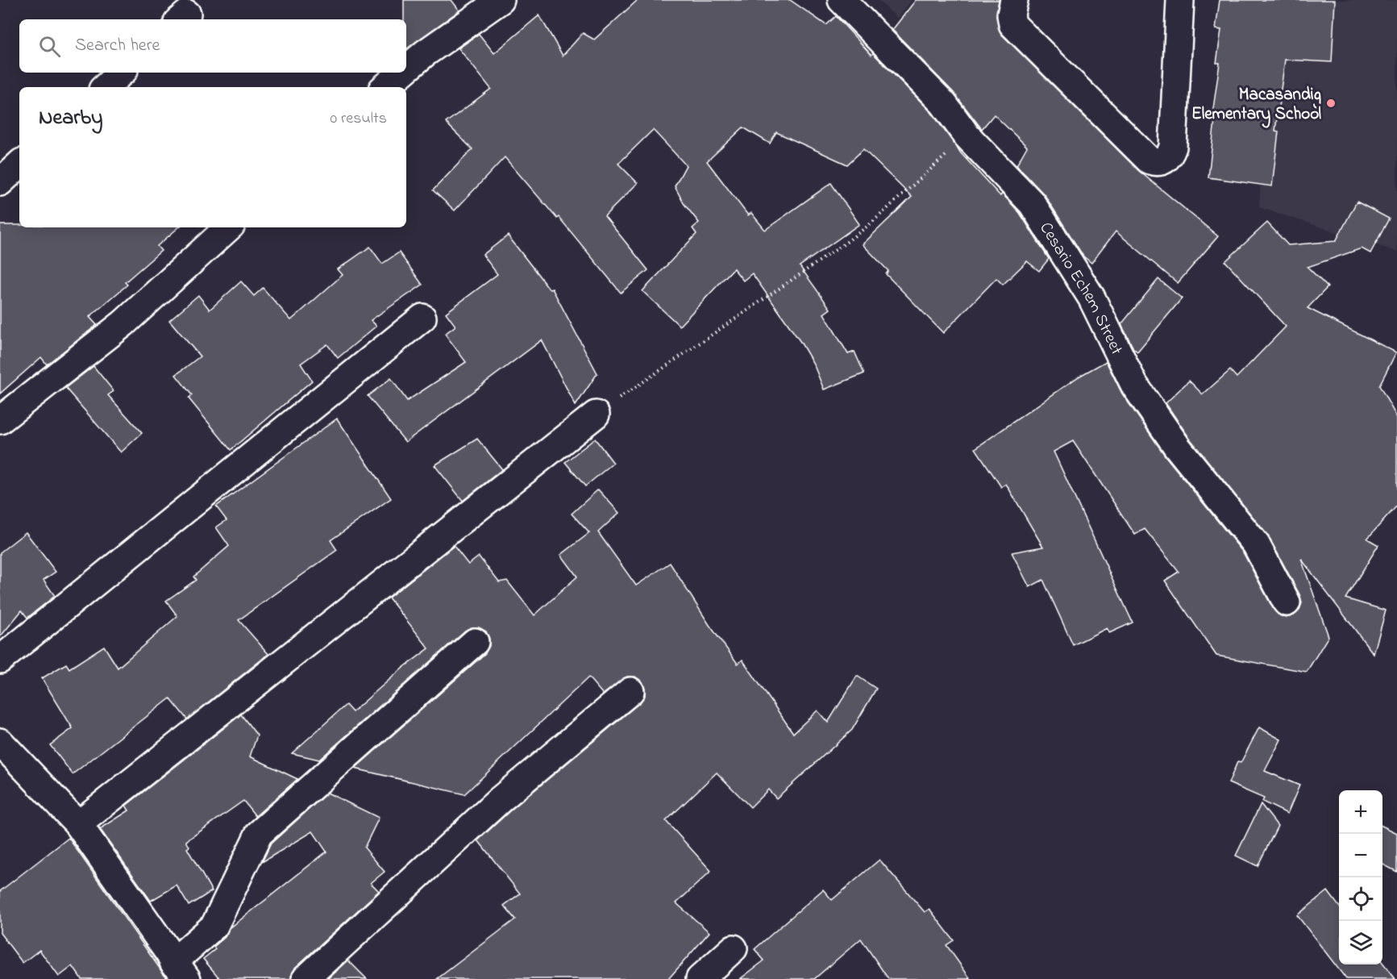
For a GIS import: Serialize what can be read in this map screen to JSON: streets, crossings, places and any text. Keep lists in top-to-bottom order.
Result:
{
  "streets": {
    "street": ["Cesario Echem Street"]
  },
  "places": ["Macasandig Elementary School"],
  "page": {
    "search": "Search here",
    "heading": ["Nearby", "0 results"],
    "map_buttons": ["+", "−"]
  }
}
